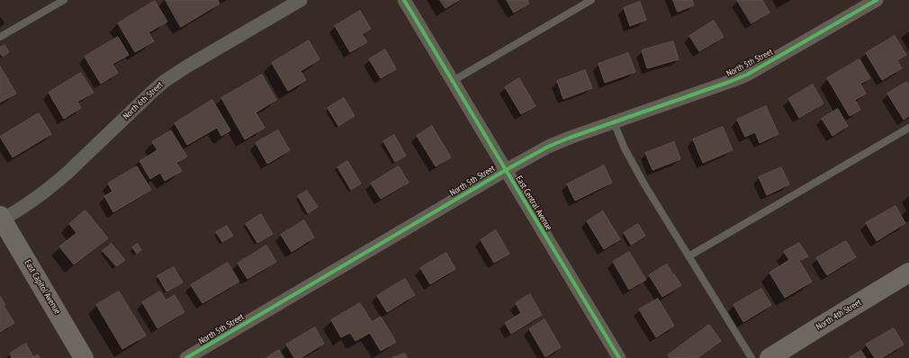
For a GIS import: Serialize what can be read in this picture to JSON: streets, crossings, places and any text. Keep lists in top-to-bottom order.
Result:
{
  "streets": {
    "street": [
      "North 5th Street",
      "North 6th Street",
      "East Central Avenue",
      "East Capitol Avenue",
      "North 4th Street"
    ]
  },
  "crossings": [
    ["North 5th Street", "East Central Avenue"],
    ["North 6th Street", "East Capitol Avenue"]
  ]
}
